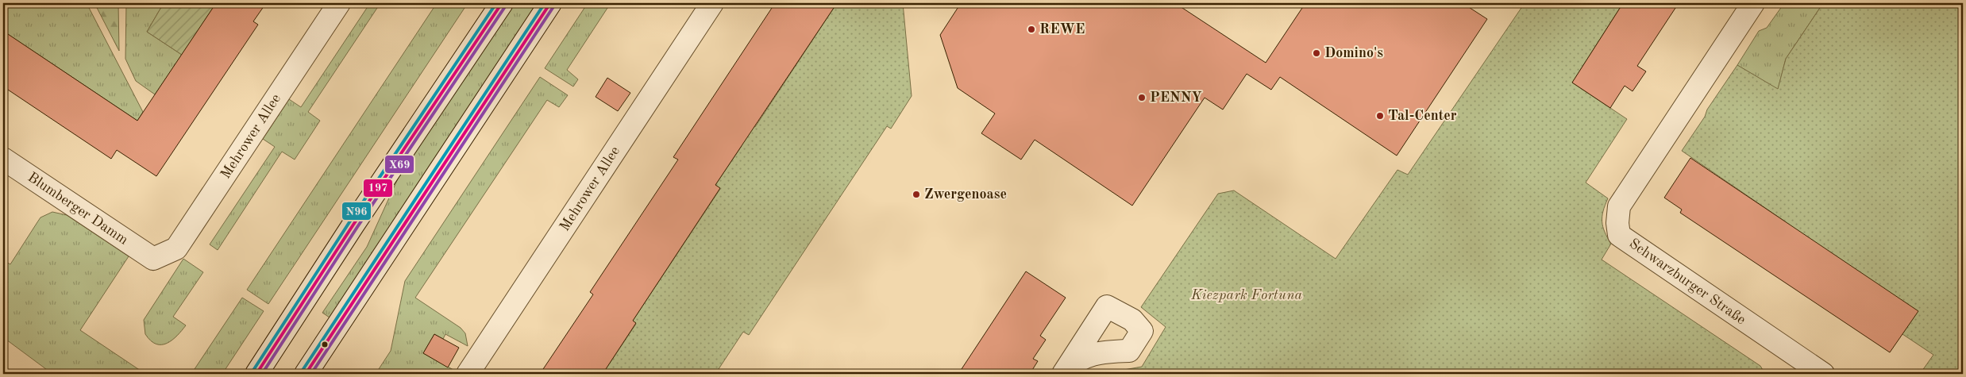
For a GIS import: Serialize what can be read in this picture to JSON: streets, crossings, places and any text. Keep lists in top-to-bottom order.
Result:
{
  "streets": {
    "street": ["Mehrower Allee", "Blumberger Damm", "Schwarzburger Straße"]
  },
  "crossings": [
    ["Mehrower Allee", "Blumberger Damm"]
  ],
  "parks": ["Kiezpark Fortuna"],
  "places": [
    "REWE",
    "Domino's",
    "PENNY",
    "Tal-Center",
    "Zwergenoase"
  ],
  "lines": ["transit line 197", "transit line N96", "transit line X69"]
}
